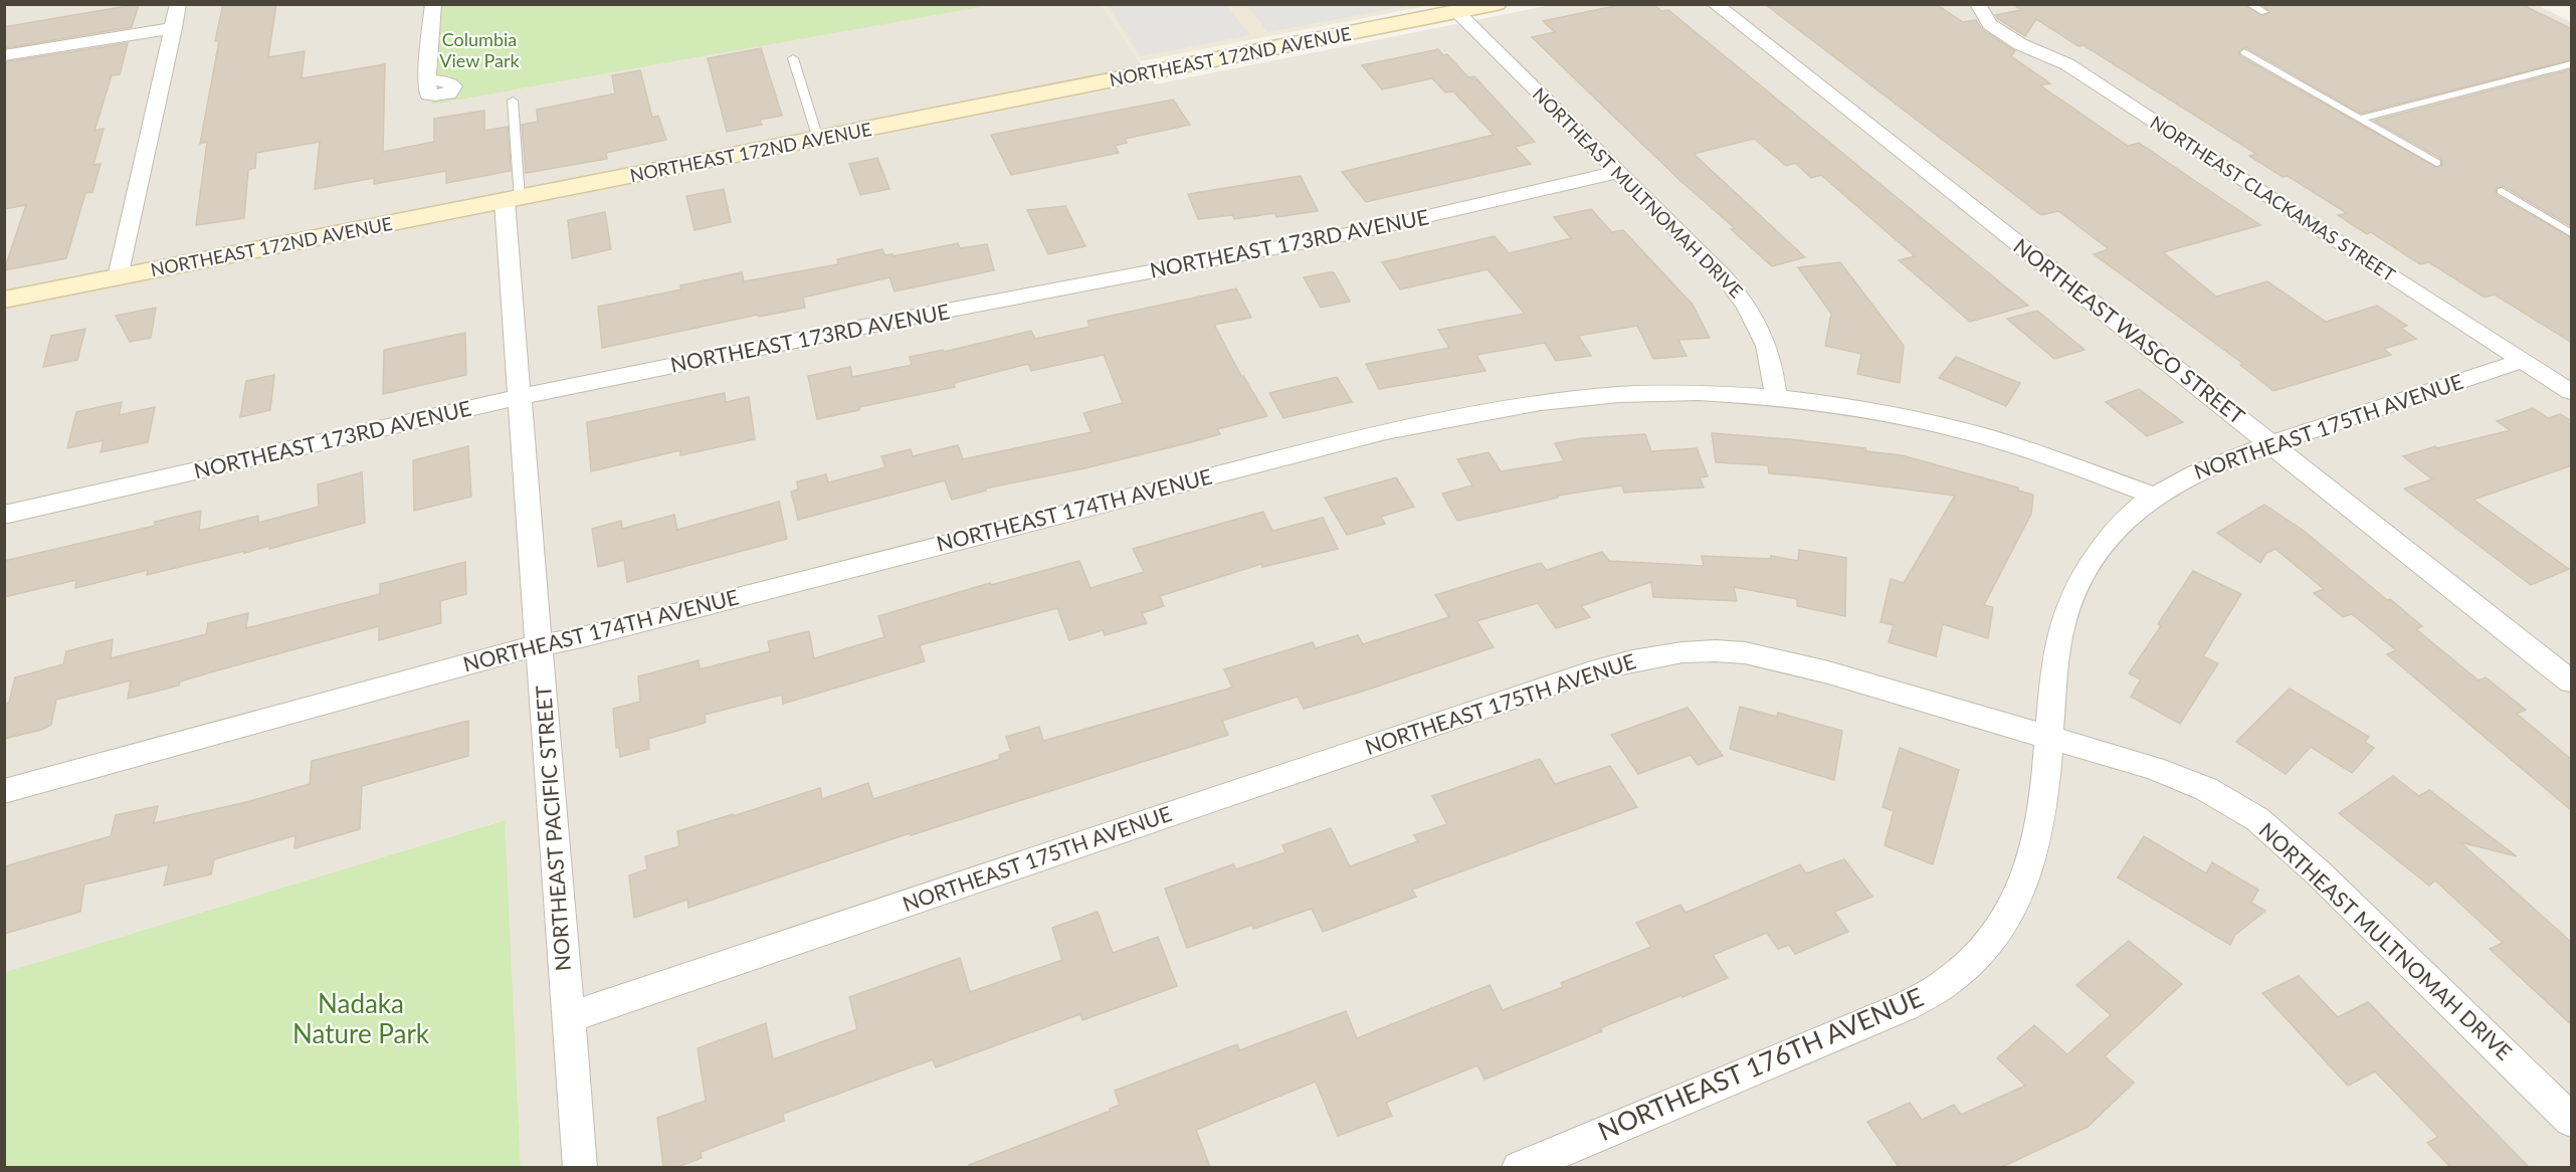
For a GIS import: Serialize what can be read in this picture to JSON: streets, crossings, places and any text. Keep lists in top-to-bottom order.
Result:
{
  "streets": {
    "street": [
      "NORTHEAST 172ND AVENUE",
      "NORTHEAST MULTNOMAH DRIVE",
      "NORTHEAST CLACKAMAS STREET",
      "NORTHEAST 173RD AVENUE",
      "NORTHEAST WASCO STREET",
      "NORTHEAST 175TH AVENUE",
      "NORTHEAST 174TH AVENUE",
      "NORTHEAST PACIFIC STREET",
      "NORTHEAST 176TH AVENUE"
    ]
  },
  "crossings": [
    ["NORTHEAST 172ND AVENUE", "NORTHEAST MULTNOMAH DRIVE"],
    ["NORTHEAST 172ND AVENUE", "NORTHEAST PACIFIC STREET"],
    ["NORTHEAST MULTNOMAH DRIVE", "NORTHEAST 173RD AVENUE"],
    ["NORTHEAST MULTNOMAH DRIVE", "NORTHEAST 175TH AVENUE"],
    ["NORTHEAST MULTNOMAH DRIVE", "NORTHEAST 174TH AVENUE"],
    ["NORTHEAST MULTNOMAH DRIVE", "NORTHEAST 176TH AVENUE"],
    ["NORTHEAST CLACKAMAS STREET", "NORTHEAST 175TH AVENUE"],
    ["NORTHEAST 173RD AVENUE", "NORTHEAST PACIFIC STREET"],
    ["NORTHEAST WASCO STREET", "NORTHEAST 175TH AVENUE"],
    ["NORTHEAST 175TH AVENUE", "NORTHEAST 174TH AVENUE"],
    ["NORTHEAST 175TH AVENUE", "NORTHEAST PACIFIC STREET"],
    ["NORTHEAST 175TH AVENUE", "NORTHEAST 176TH AVENUE"],
    ["NORTHEAST 174TH AVENUE", "NORTHEAST PACIFIC STREET"]
  ],
  "parks": ["Columbia View Park", "Nadaka Nature Park"]
}
